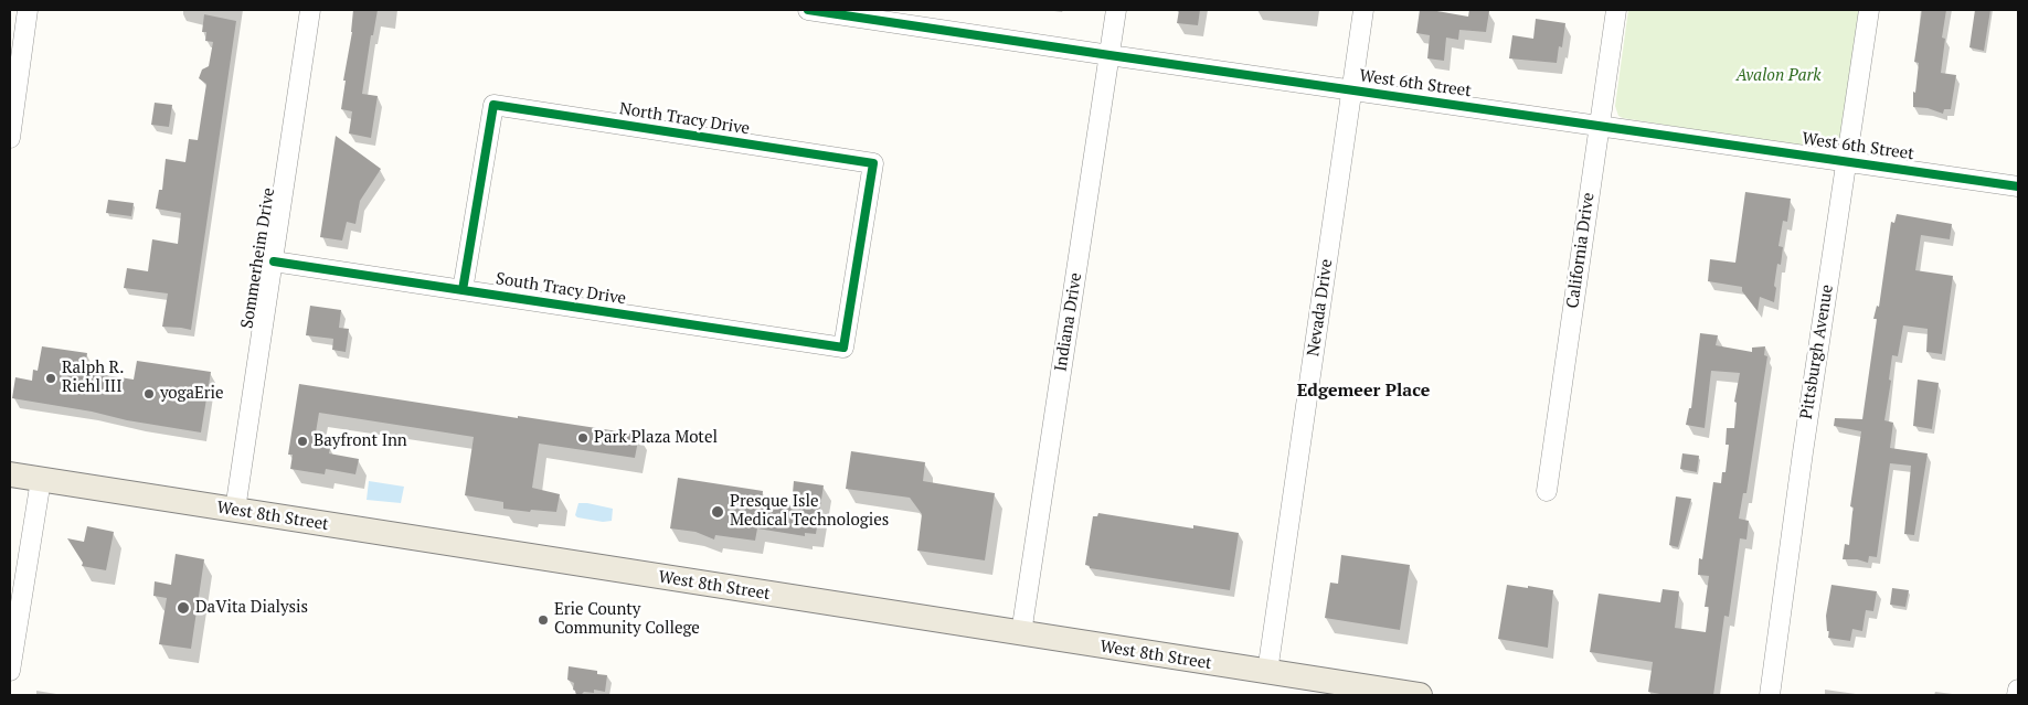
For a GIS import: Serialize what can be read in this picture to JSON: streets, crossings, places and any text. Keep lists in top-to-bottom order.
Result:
{
  "streets": {
    "main road": ["West 8th Street"],
    "street": [
      "West 6th Street",
      "North Tracy Drive",
      "California Drive",
      "Sommerheim Drive",
      "South Tracy Drive",
      "Nevada Drive",
      "Indiana Drive",
      "Pittsburgh Avenue"
    ]
  },
  "crossings": [
    ["West 6th Street", "California Drive"],
    ["West 6th Street", "Nevada Drive"],
    ["West 6th Street", "Indiana Drive"],
    ["West 6th Street", "Pittsburgh Avenue"],
    ["North Tracy Drive", "South Tracy Drive"],
    ["Sommerheim Drive", "South Tracy Drive"],
    ["Sommerheim Drive", "West 8th Street"],
    ["Nevada Drive", "West 8th Street"],
    ["Indiana Drive", "West 8th Street"]
  ],
  "districts": ["Edgemeer Place"],
  "parks": ["Avalon Park"],
  "places": [
    "Ralph R. Riehl III",
    "yogaErie",
    "Park Plaza Motel",
    "Bayfront Inn",
    "Presque Isle Medical Technologies",
    "DaVita Dialysis",
    "Erie County Community College"
  ]
}
